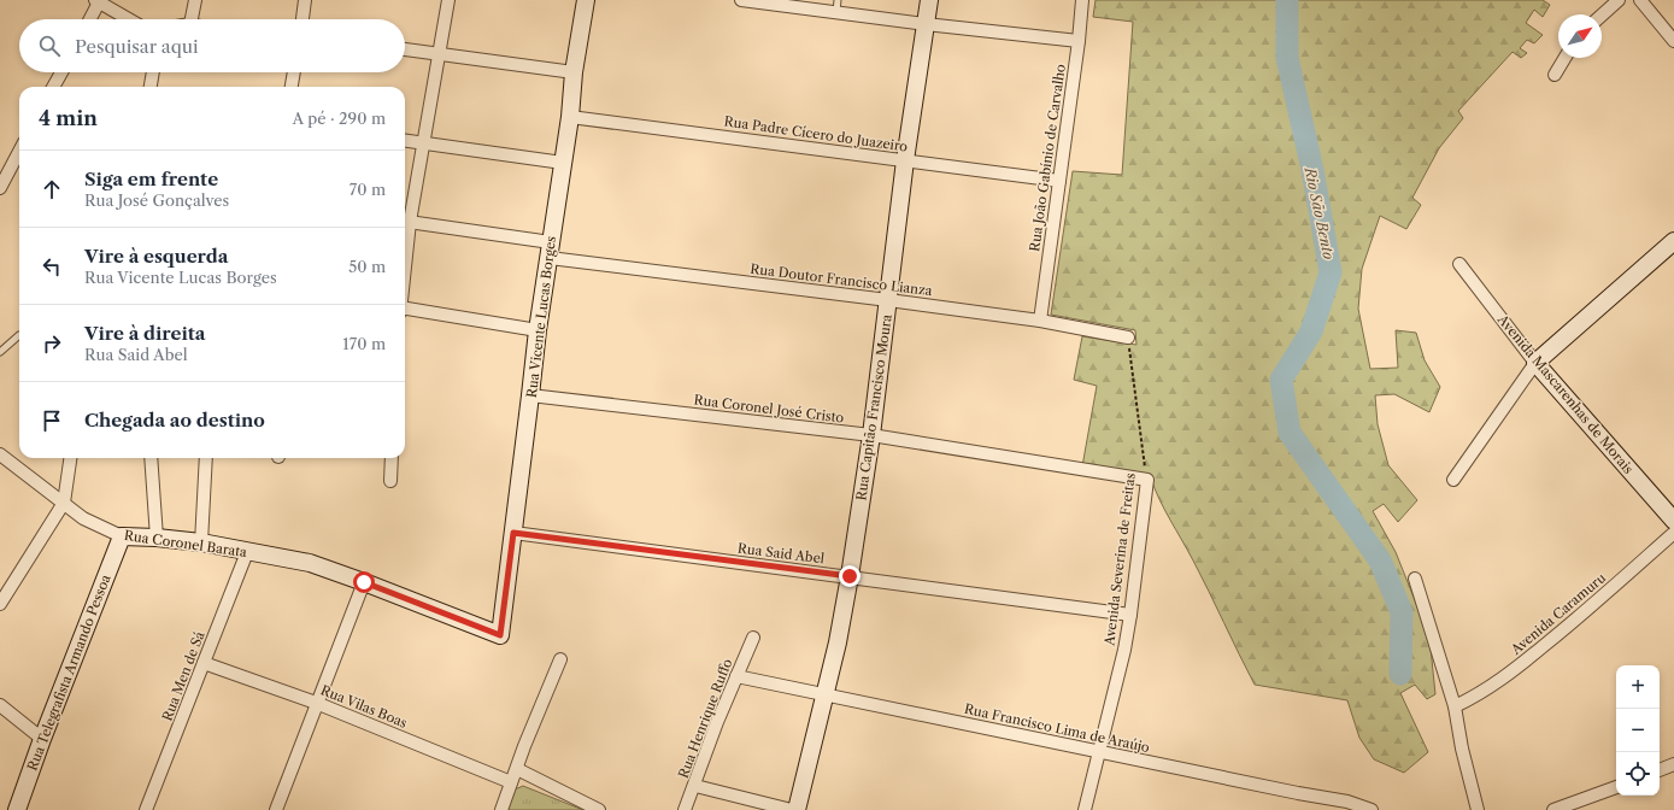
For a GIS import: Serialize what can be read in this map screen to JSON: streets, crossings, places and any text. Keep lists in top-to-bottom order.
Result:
{
  "streets": {
    "main road": [
      "Rua Vicente Lucas Borges",
      "Avenida Mascarenhas de Morais",
      "Rua Capitão Francisco Moura",
      "Rua Coronel Barata",
      "Rua Telegrafista Armando Pessoa"
    ],
    "street": [
      "Rua Padre Cícero do Juazeiro",
      "Rua João Gabínio de Carvalho",
      "Rua Doutor Francisco Lianza",
      "Rua Coronel José Cristo",
      "Rua Said Abel",
      "Avenida Severina de Freitas",
      "Avenida Caramuru",
      "Rua Men de Sá",
      "Rua Vilas Boas",
      "Rua Henrique Ruffo",
      "Rua Francisco Lima de Araújo"
    ]
  },
  "crossings": [
    ["Rua Padre Cícero do Juazeiro", "Rua João Gabínio de Carvalho"],
    ["Rua Padre Cícero do Juazeiro", "Rua Vicente Lucas Borges"],
    ["Rua Padre Cícero do Juazeiro", "Rua Capitão Francisco Moura"],
    ["Rua João Gabínio de Carvalho", "Rua Doutor Francisco Lianza"],
    ["Rua Doutor Francisco Lianza", "Rua Vicente Lucas Borges"],
    ["Rua Doutor Francisco Lianza", "Rua Capitão Francisco Moura"],
    ["Rua Doutor Francisco Lianza", "Avenida Severina de Freitas"],
    ["Rua Vicente Lucas Borges", "Rua Coronel José Cristo"],
    ["Rua Vicente Lucas Borges", "Rua Coronel Barata"],
    ["Rua Vicente Lucas Borges", "Rua Said Abel"],
    ["Rua Capitão Francisco Moura", "Rua Coronel José Cristo"],
    ["Rua Capitão Francisco Moura", "Rua Said Abel"],
    ["Rua Capitão Francisco Moura", "Rua Francisco Lima de Araújo"],
    ["Rua Coronel José Cristo", "Avenida Severina de Freitas"],
    ["Rua Coronel Barata", "Rua Telegrafista Armando Pessoa"],
    ["Rua Coronel Barata", "Rua Men de Sá"],
    ["Rua Said Abel", "Avenida Severina de Freitas"],
    ["Avenida Severina de Freitas", "Rua Francisco Lima de Araújo"],
    ["Rua Men de Sá", "Rua Vilas Boas"],
    ["Rua Henrique Ruffo", "Rua Francisco Lima de Araújo"]
  ],
  "water": ["Rio São Bento"],
  "north": "top right",
  "page": {
    "search": "Pesquisar aqui",
    "heading": ["4 min", "A pé · 290 m"],
    "list": [
      ["Siga em frente", "Rua José Gonçalves", "70 m"],
      ["Vire à esquerda", "Rua Vicente Lucas Borges", "50 m"],
      ["Vire à direita", "Rua Said Abel", "170 m"],
      "Chegada ao destino"
    ],
    "map_buttons": ["+", "−"]
  }
}
